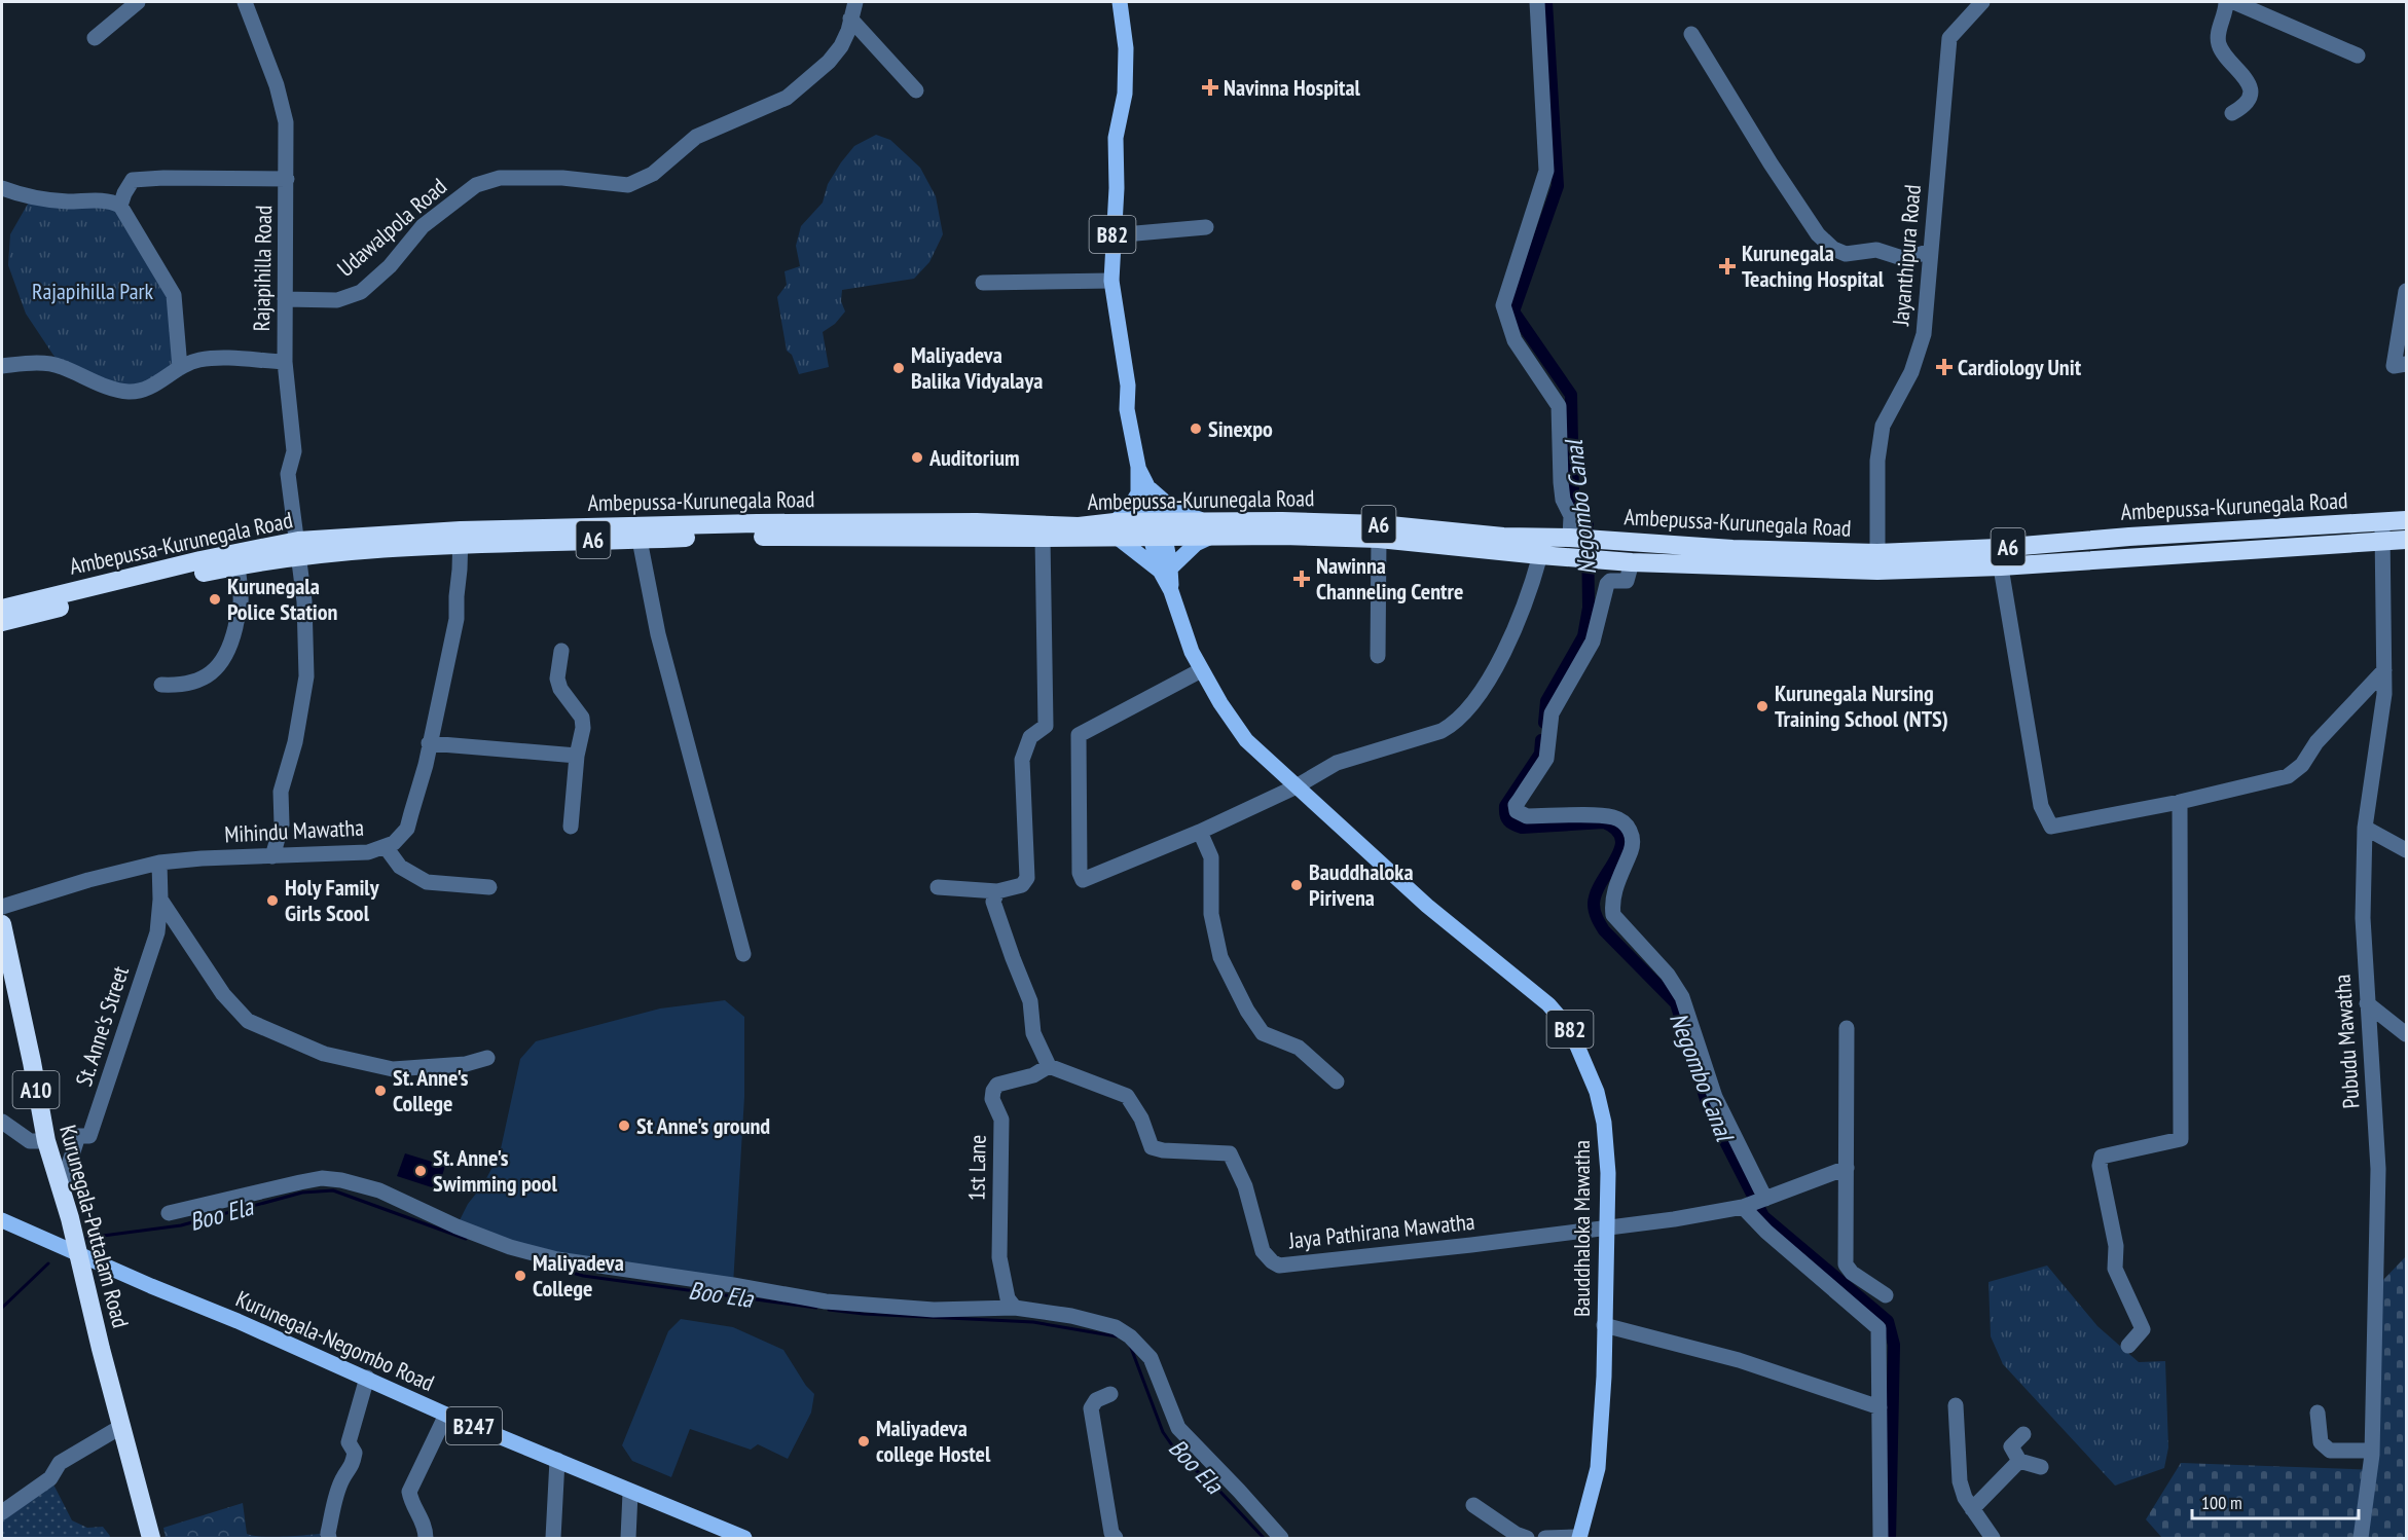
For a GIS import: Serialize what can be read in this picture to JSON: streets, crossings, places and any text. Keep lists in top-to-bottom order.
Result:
{
  "streets": {
    "highway": [
      "Ambepussa-Kurunegala Road",
      "A6",
      "A10",
      "Kurunegala-Puttalam Road"
    ],
    "main road": [
      "B82",
      "Bauddhaloka Mawatha",
      "Kurunegala-Negombo Road",
      "B247"
    ],
    "street": [
      "Udawalpola Road",
      "Jayanthipura Road",
      "Rajapihilla Road",
      "Mihindu Mawatha",
      "St. Anne's Street",
      "Pubudu Mawatha",
      "1st Lane",
      "Jaya Pathirana Mawatha"
    ]
  },
  "crossings": [
    ["Udawalpola Road", "Rajapihilla Road"],
    ["B82", "Ambepussa-Kurunegala Road"],
    ["B82", "Bauddhaloka Mawatha"],
    ["Jayanthipura Road", "Ambepussa-Kurunegala Road"],
    ["Rajapihilla Road", "Ambepussa-Kurunegala Road"],
    ["Rajapihilla Road", "Mihindu Mawatha"],
    ["Ambepussa-Kurunegala Road", "Mihindu Mawatha"],
    ["Ambepussa-Kurunegala Road", "Pubudu Mawatha"],
    ["Ambepussa-Kurunegala Road", "Bauddhaloka Mawatha"],
    ["Mihindu Mawatha", "St. Anne's Street"],
    ["St. Anne's Street", "Kurunegala-Puttalam Road"],
    ["1st Lane", "Jaya Pathirana Mawatha"],
    ["Kurunegala-Puttalam Road", "Kurunegala-Negombo Road"],
    ["Bauddhaloka Mawatha", "Jaya Pathirana Mawatha"]
  ],
  "water": ["Negombo Canal", "Boo Ela"],
  "parks": ["Rajapihilla Park"],
  "places": {
    "health": [
      "Navinna Hospital",
      "Kurunegala Teaching Hospital",
      "Cardiology Unit",
      "Nawinna Channeling Centre"
    ],
    "other": [
      "Maliyadeva Balika Vidyalaya",
      "Sinexpo",
      "Auditorium",
      "Kurunegala Police Station",
      "Kurunegala Nursing Training School (NTS)",
      "Bauddhaloka Pirivena",
      "Holy Family Girls Scool",
      "St. Anne's College",
      "St Anne's ground",
      "St. Anne's Swimming pool",
      "Maliyadeva College",
      "Maliyadeva college Hostel"
    ]
  },
  "scale_bar": "100 m"
}
